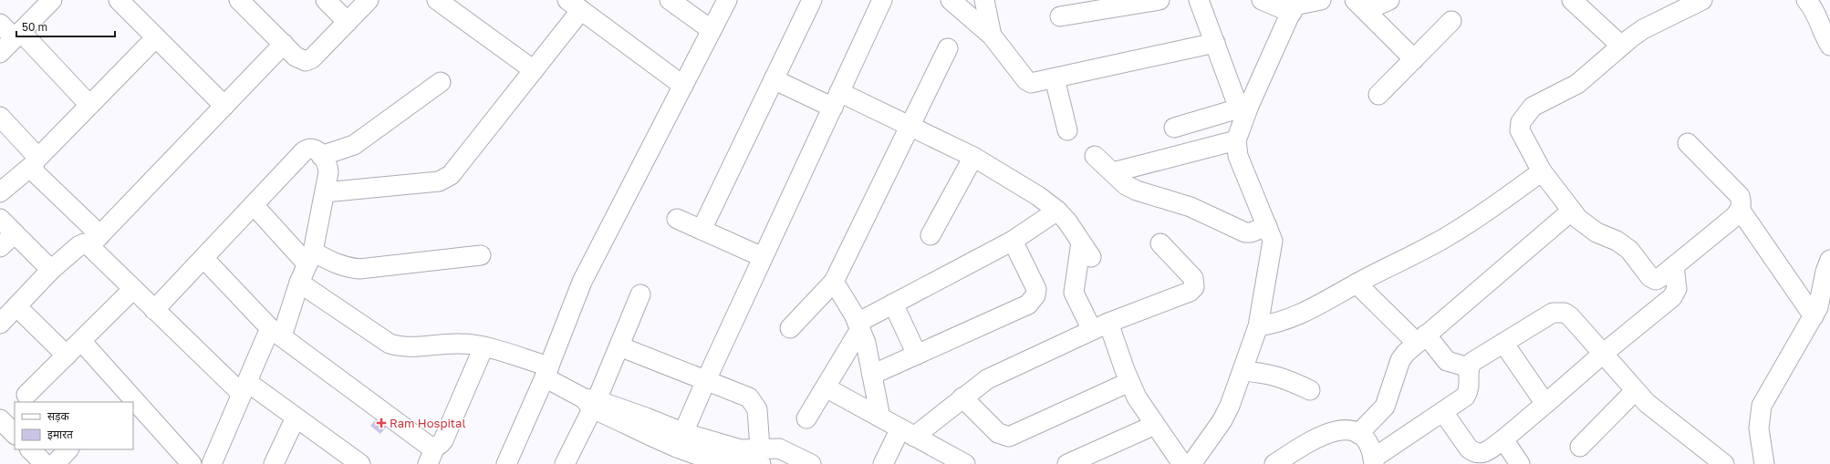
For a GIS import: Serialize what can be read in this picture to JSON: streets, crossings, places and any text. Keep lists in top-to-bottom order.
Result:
{
  "places": {
    "health": ["Ram Hospital"]
  },
  "legend": ["सड़क", "इमारत"],
  "scale_bar": "50 m"
}
